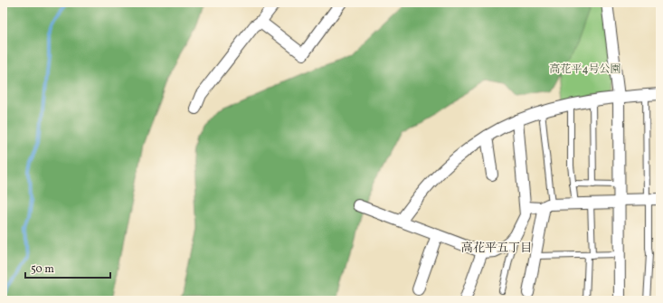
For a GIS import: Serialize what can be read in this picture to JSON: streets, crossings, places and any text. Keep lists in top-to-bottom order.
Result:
{
  "districts": ["高花平五丁目"],
  "parks": ["高花平4号公園"],
  "scale_bar": "50 m"
}
